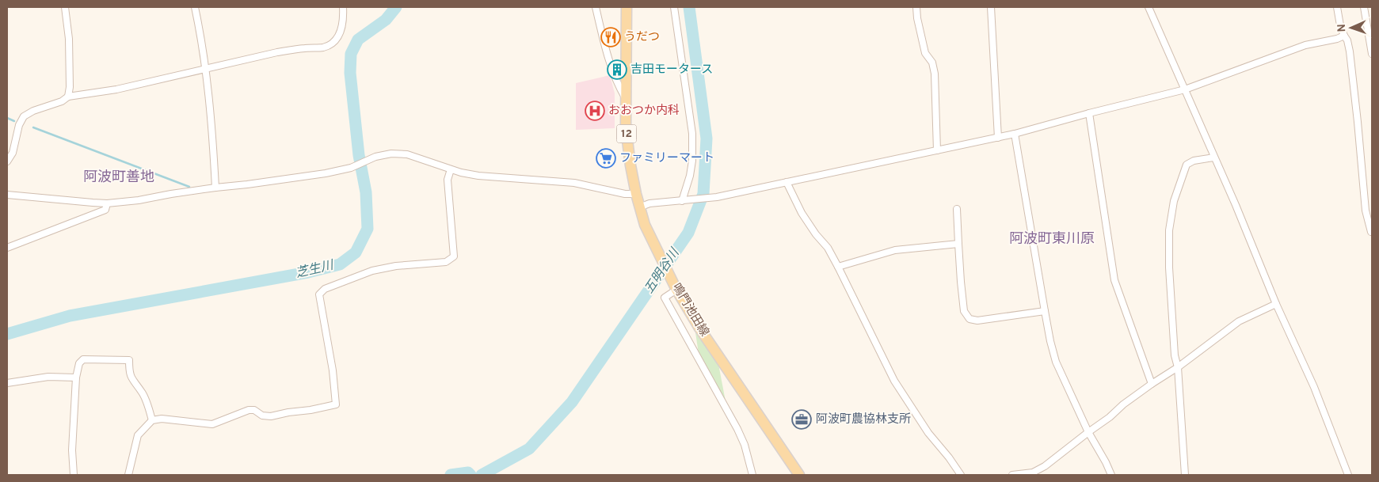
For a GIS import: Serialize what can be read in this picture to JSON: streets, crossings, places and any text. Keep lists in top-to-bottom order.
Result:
{
  "streets": {
    "main road": ["12", "鳴門池田線"]
  },
  "districts": ["阿波町善地", "阿波町東川原"],
  "water": ["芝生川", "五明谷川"],
  "places": {
    "restaurant": ["うだつ"],
    "building": ["吉田モータース"],
    "hospital": ["おおつか内科"],
    "supermarket": ["ファミリーマート"],
    "office": ["阿波町農協林支所"]
  },
  "north": "left"
}
